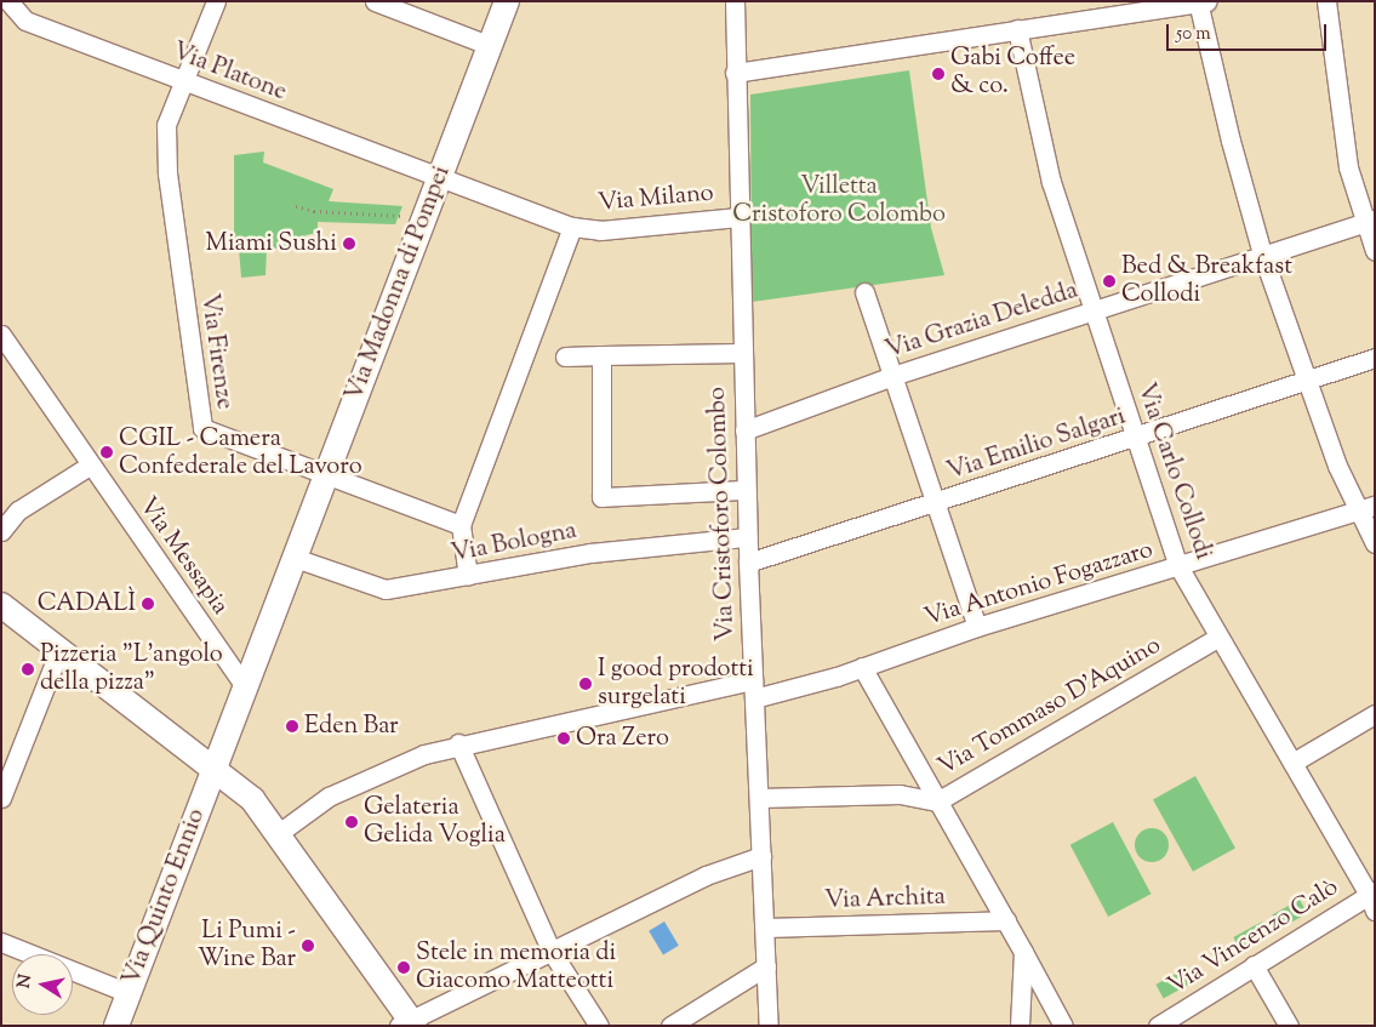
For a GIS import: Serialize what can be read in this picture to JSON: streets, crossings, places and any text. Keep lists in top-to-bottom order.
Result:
{
  "streets": {
    "street": [
      "Via Platone",
      "Via Milano",
      "Via Madonna di Pompei",
      "Via Grazia Deledda",
      "Via Firenze",
      "Via Emilio Salgari",
      "Via Carlo Collodi",
      "Via Cristoforo Colombo",
      "Via Bologna",
      "Via Messapia",
      "Via Antonio Fogazzaro",
      "Via Tommaso D'Aquino",
      "Via Quinto Ennio",
      "Via Archita",
      "Via Vincenzo Calò"
    ]
  },
  "crossings": [
    ["Via Platone", "Via Milano"],
    ["Via Platone", "Via Madonna di Pompei"],
    ["Via Platone", "Via Firenze"],
    ["Via Milano", "Via Madonna di Pompei"],
    ["Via Milano", "Via Cristoforo Colombo"],
    ["Via Madonna di Pompei", "Via Firenze"],
    ["Via Madonna di Pompei", "Via Bologna"],
    ["Via Madonna di Pompei", "Via Messapia"],
    ["Via Madonna di Pompei", "Via Quinto Ennio"],
    ["Via Grazia Deledda", "Via Carlo Collodi"],
    ["Via Grazia Deledda", "Via Cristoforo Colombo"],
    ["Via Emilio Salgari", "Via Carlo Collodi"],
    ["Via Emilio Salgari", "Via Cristoforo Colombo"],
    ["Via Carlo Collodi", "Via Antonio Fogazzaro"],
    ["Via Carlo Collodi", "Via Tommaso D'Aquino"],
    ["Via Carlo Collodi", "Via Vincenzo Calò"],
    ["Via Cristoforo Colombo", "Via Bologna"],
    ["Via Cristoforo Colombo", "Via Antonio Fogazzaro"],
    ["Via Cristoforo Colombo", "Via Tommaso D'Aquino"],
    ["Via Cristoforo Colombo", "Via Archita"]
  ],
  "parks": ["Villetta Cristoforo Colombo"],
  "places": [
    "Gabi Coffee & co.",
    "Miami Sushi",
    "Bed & Breakfast Collodi",
    "CGIL - Camera Confederale del Lavoro",
    "CADALÌ",
    "Pizzeria \"L'angolo della pizza\"",
    "I good prodotti surgelati",
    "Eden Bar",
    "Ora Zero",
    "Gelateria Gelida Voglia",
    "Li Pumi - Wine Bar",
    "Stele in memoria di Giacomo Matteotti"
  ],
  "scale_bar": "50 m",
  "north": "left"
}
